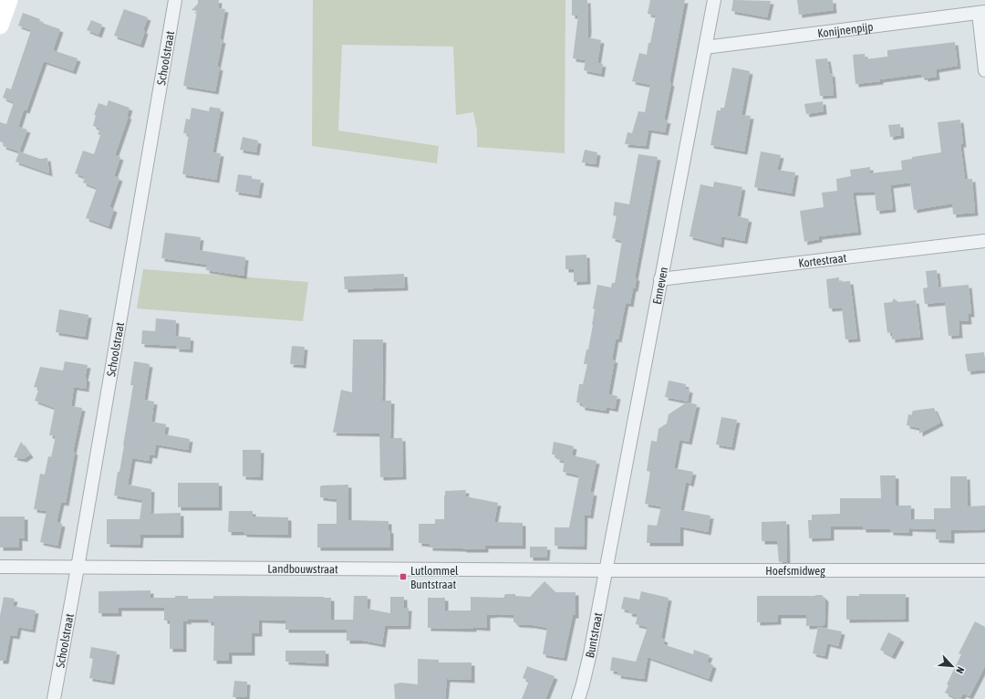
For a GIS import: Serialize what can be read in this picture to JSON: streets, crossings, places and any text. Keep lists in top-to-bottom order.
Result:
{
  "streets": {
    "street": [
      "Konijnenpijp",
      "Schoolstraat",
      "Kortestraat",
      "Enneven",
      "Landbouwstraat",
      "Hoefsmidweg",
      "Buntstraat"
    ]
  },
  "crossings": [
    ["Konijnenpijp", "Enneven"],
    ["Schoolstraat", "Landbouwstraat"],
    ["Kortestraat", "Enneven"],
    ["Enneven", "Landbouwstraat"],
    ["Enneven", "Hoefsmidweg"],
    ["Enneven", "Buntstraat"],
    ["Landbouwstraat", "Hoefsmidweg"],
    ["Landbouwstraat", "Buntstraat"],
    ["Hoefsmidweg", "Buntstraat"]
  ],
  "places": {
    "transit": ["Lutlommel Buntstraat"]
  },
  "north": "bottom right"
}
